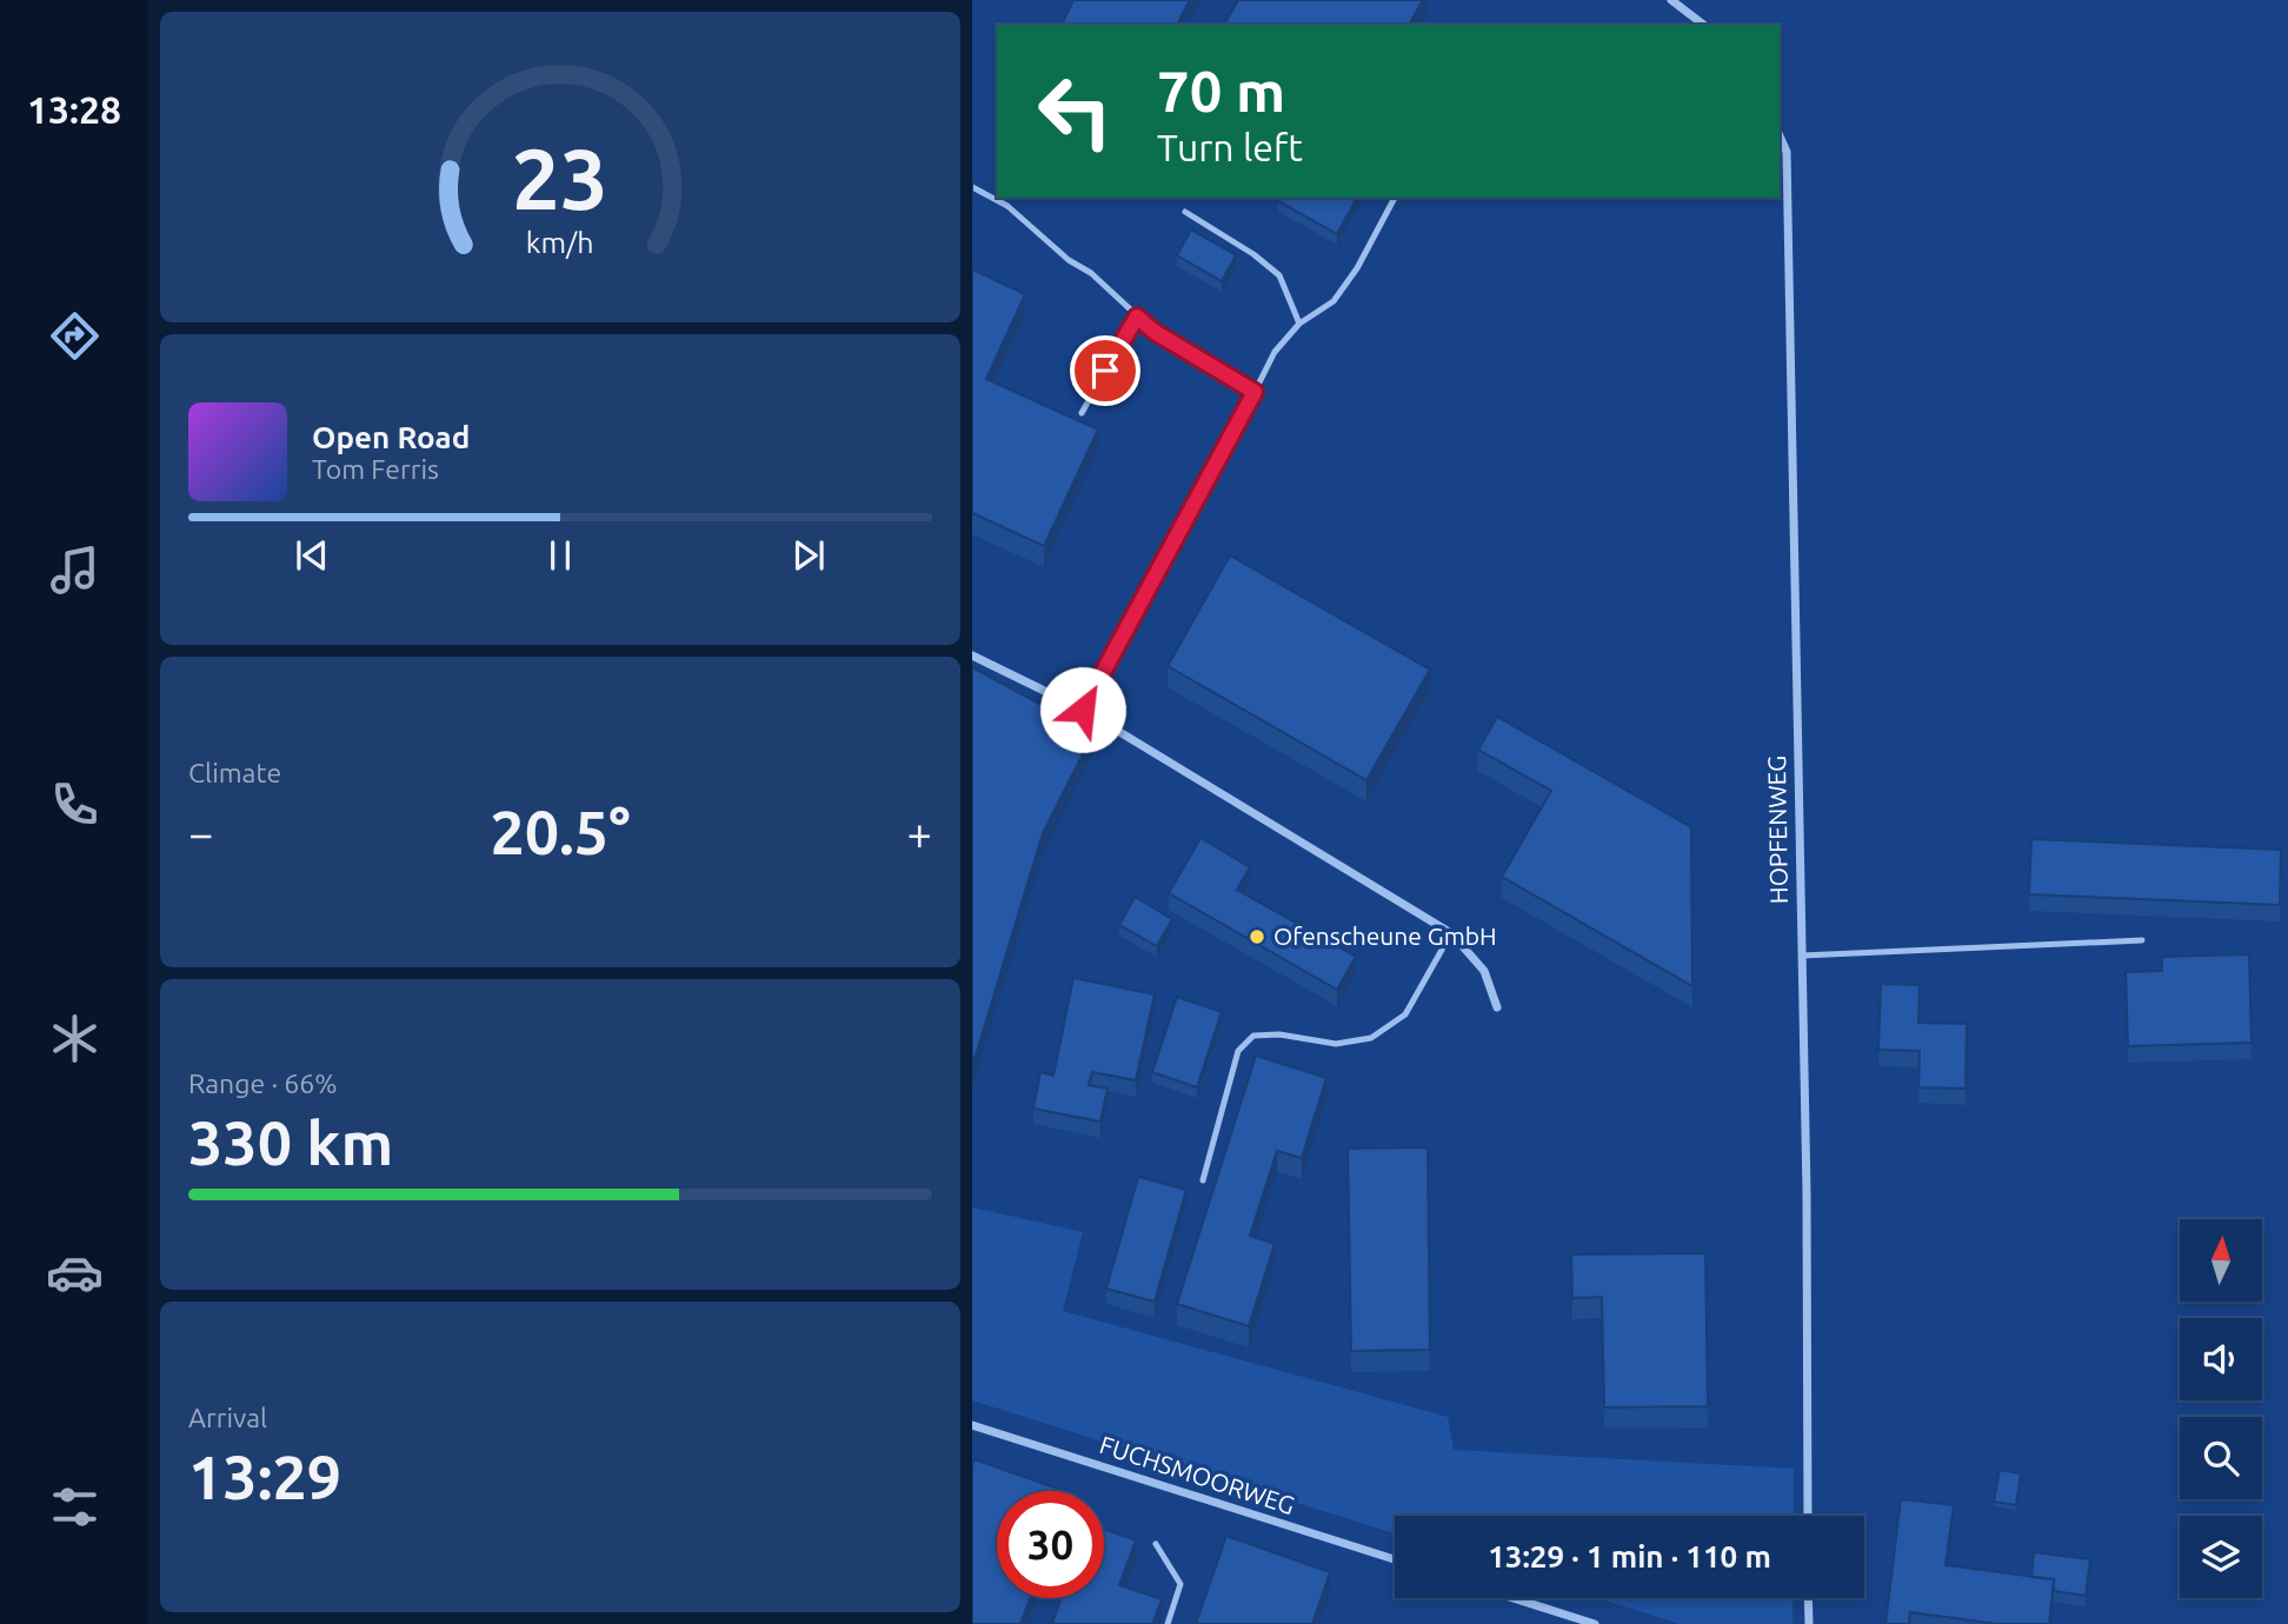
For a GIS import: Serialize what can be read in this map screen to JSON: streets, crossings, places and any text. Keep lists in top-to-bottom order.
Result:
{
  "streets": {
    "street": ["HOPFENWEG", "FUCHSMOORWEG"]
  },
  "places": ["Ofenscheune GmbH"],
  "north": "top",
  "page": {
    "tabs": "13:28",
    "turn": ["70 m", "Turn left"],
    "song": ["Open Road", "Tom Ferris"],
    "tile": [
      "Climate",
      ["Range · 66%", "330 km"],
      ["Arrival", "13:29"]
    ],
    "heat": ["−", "20.5°", "+"],
    "limit": "30",
    "trip": "13:29 · 1 min · 110 m",
    "gauge": ["23", "km/h"]
  }
}
